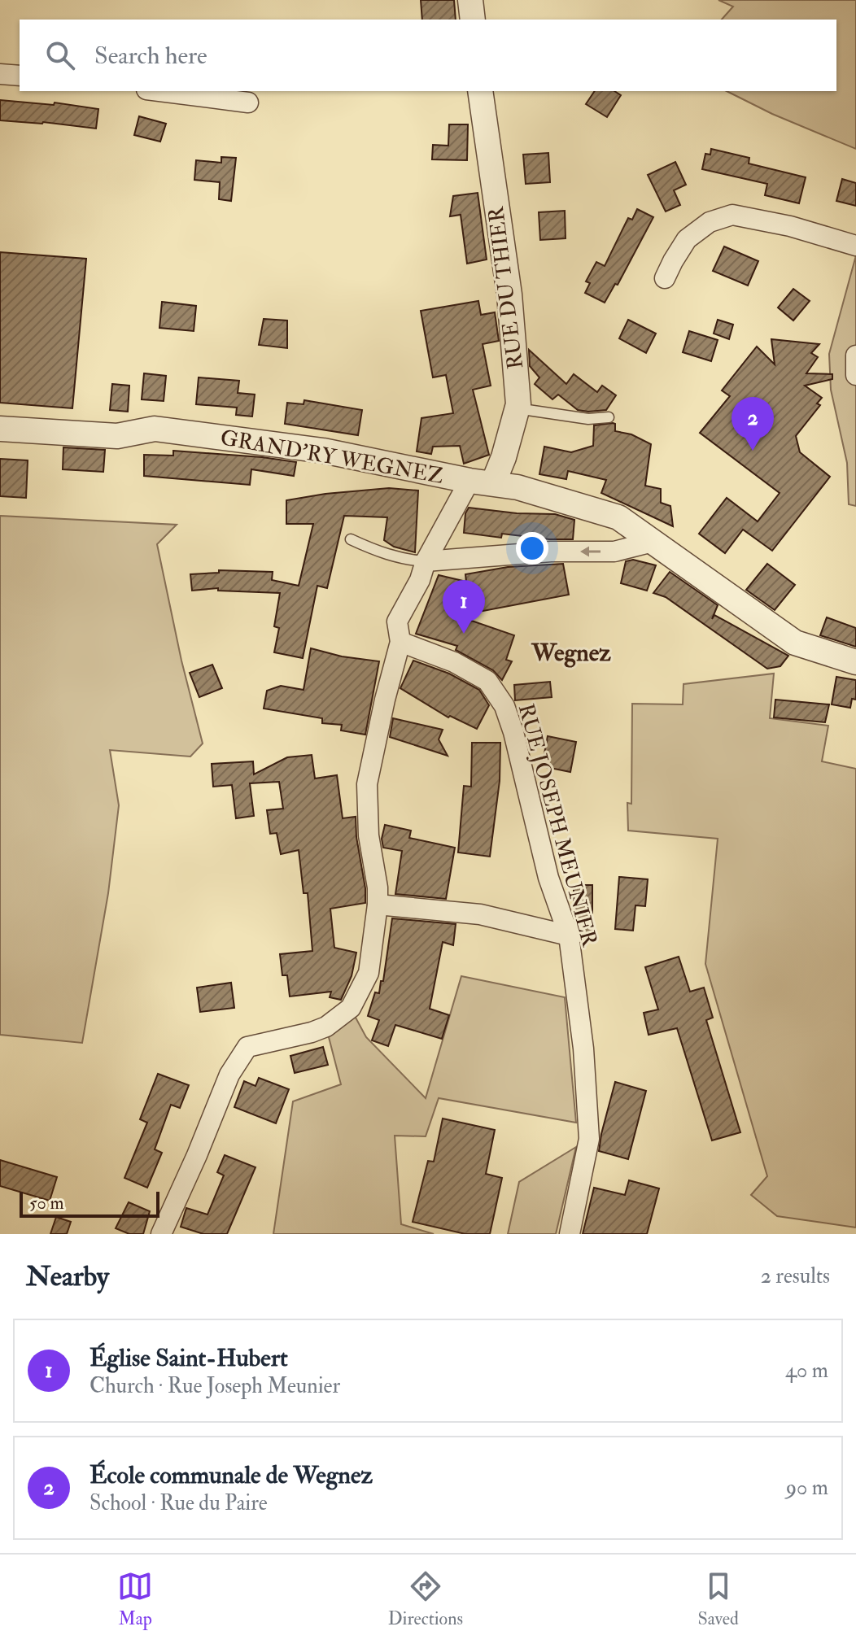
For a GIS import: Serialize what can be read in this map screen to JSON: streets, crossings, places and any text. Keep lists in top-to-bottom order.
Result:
{
  "streets": {
    "street": ["RUE DU THIER", "GRAND'RY WEGNEZ", "RUE JOSEPH MEUNIER"]
  },
  "crossings": [
    ["RUE DU THIER", "GRAND'RY WEGNEZ"]
  ],
  "districts": ["Wegnez"],
  "scale_bar": "50 m",
  "page": {
    "search": "Search here",
    "pins": ["2", "1"],
    "scale": "50 m",
    "heading": ["Nearby", "2 results"],
    "list": [
      {
        "mark": "1",
        "name": "Église Saint-Hubert",
        "note": "Church · Rue Joseph Meunier",
        "value": "40 m"
      },
      {
        "mark": "2",
        "name": "École communale de Wegnez",
        "note": "School · Rue du Paire",
        "value": "90 m"
      }
    ],
    "nav": ["Map", "Directions", "Saved"]
  }
}
